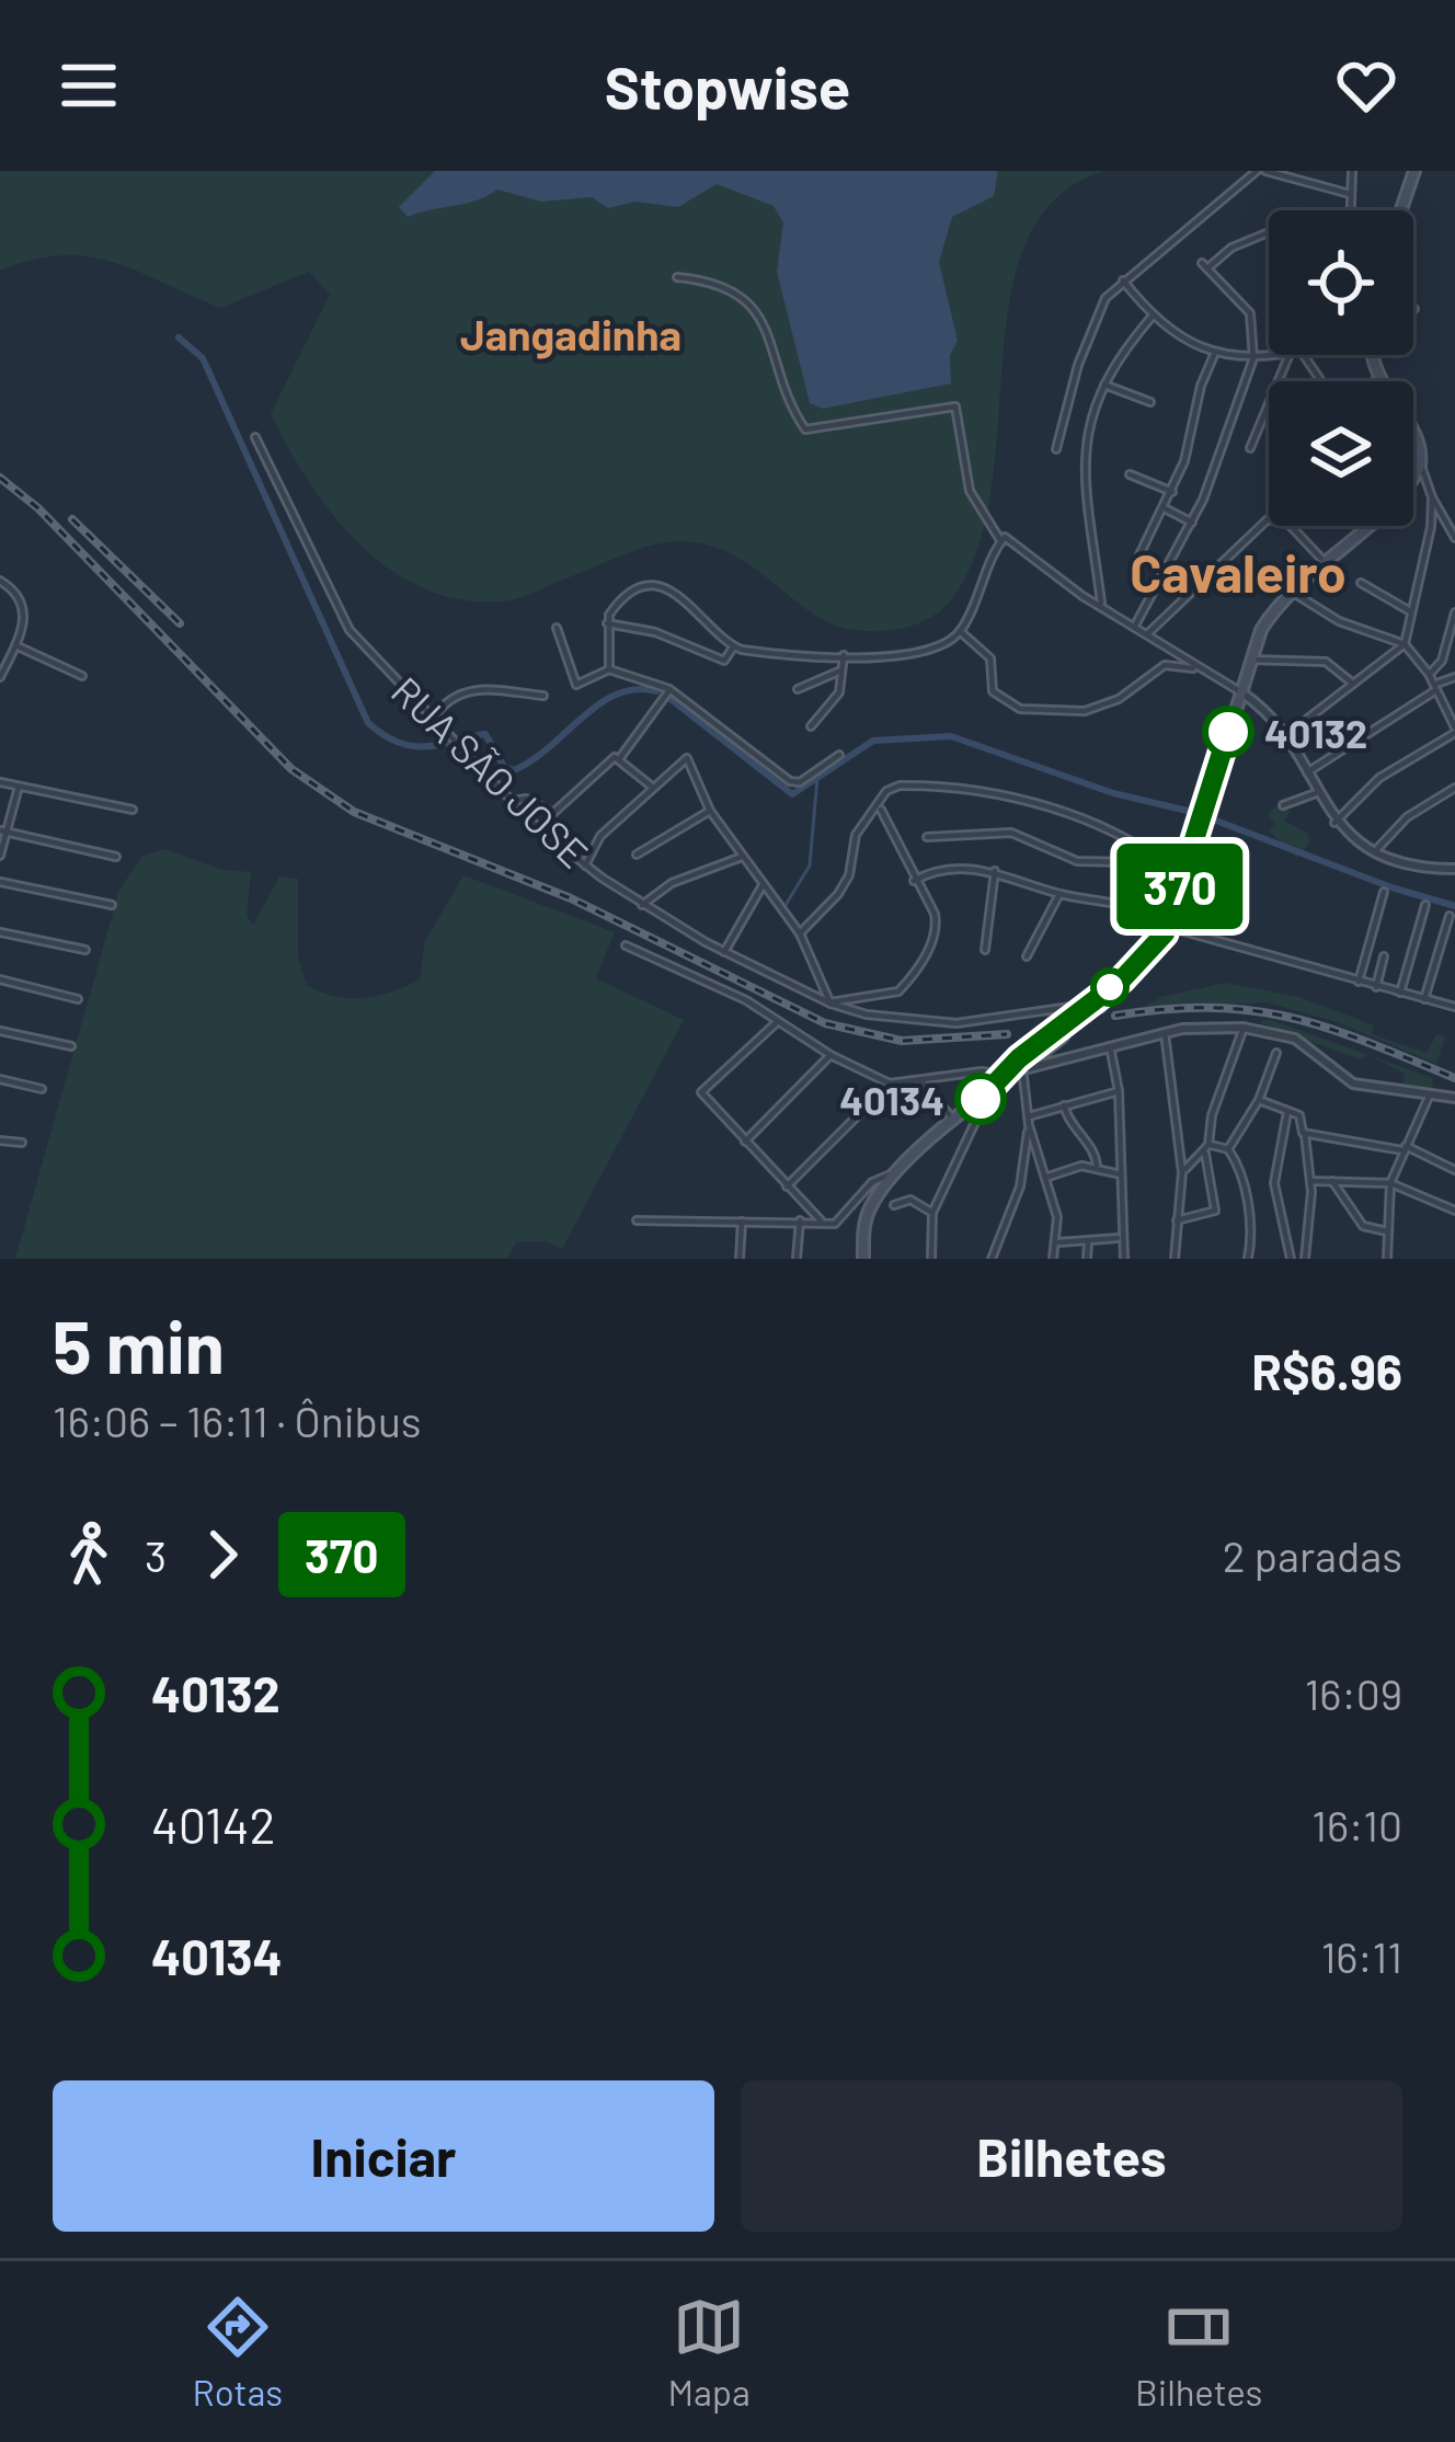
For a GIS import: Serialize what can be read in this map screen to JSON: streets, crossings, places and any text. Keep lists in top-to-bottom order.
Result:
{
  "streets": {
    "street": ["RUA SÃO JOSE"]
  },
  "districts": ["Jangadinha", "Cavaleiro"],
  "places": ["40132", "40134"],
  "lines": ["bus line 370"],
  "page": {
    "header": "Stopwise",
    "on_map": "370",
    "heading": ["5 min", "16:06 – 16:11 · Ônibus", "R$6.96"],
    "legs": ["3", "370", "2 paradas"],
    "list": [
      {
        "name": "40132",
        "value": "16:09"
      },
      {
        "name": "40142",
        "value": "16:10"
      },
      {
        "name": "40134",
        "value": "16:11"
      }
    ],
    "buttons": ["Iniciar", "Bilhetes"],
    "tabs": ["Rotas", "Mapa", "Bilhetes"]
  }
}
